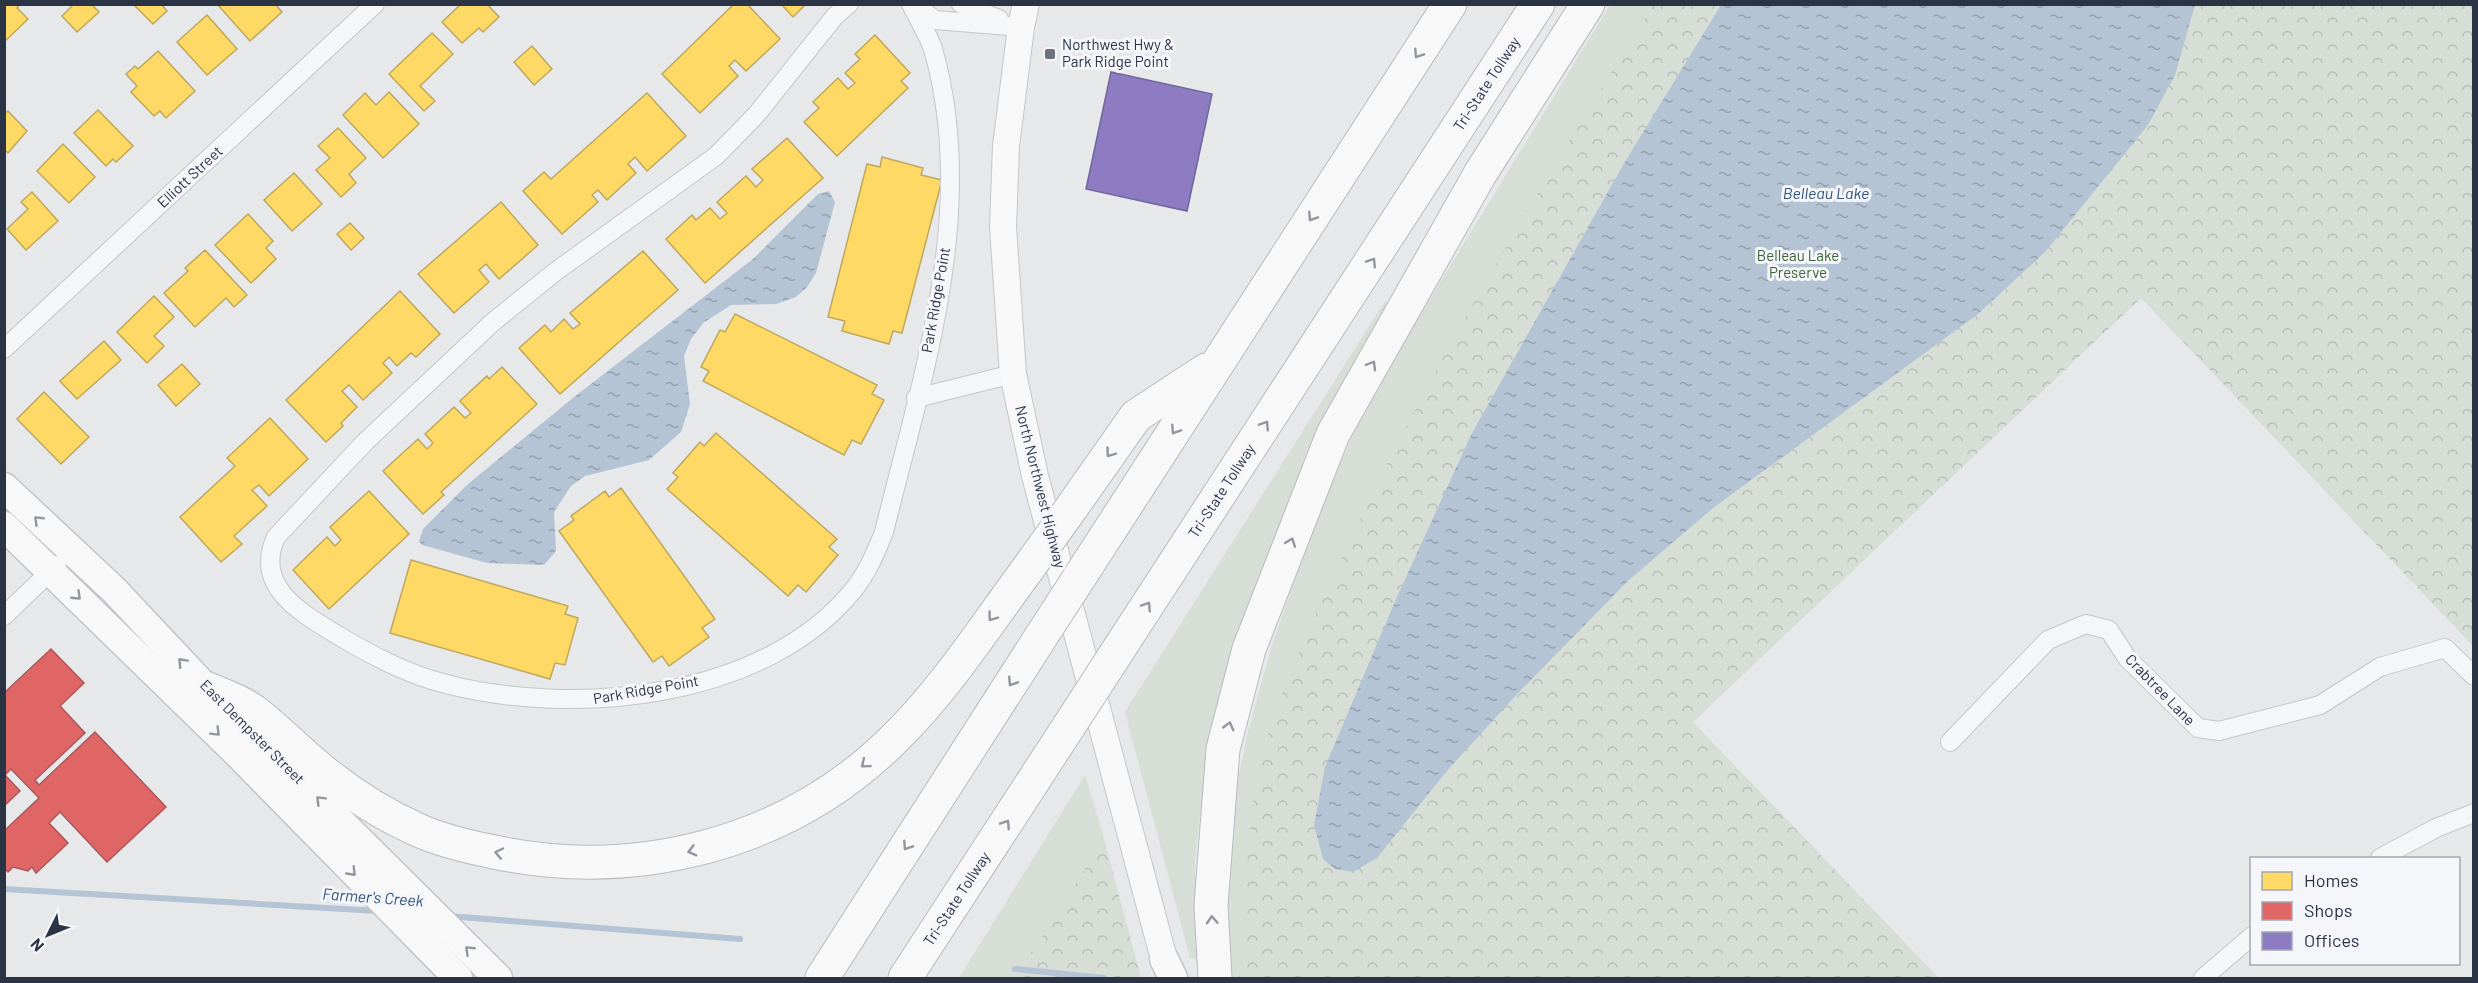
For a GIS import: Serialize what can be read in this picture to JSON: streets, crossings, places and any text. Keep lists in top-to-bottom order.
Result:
{
  "streets": {
    "highway": ["Tri-State Tollway"],
    "main road": ["North Northwest Highway", "East Dempster Street"],
    "street": ["Elliott Street", "Park Ridge Point", "Crabtree Lane"]
  },
  "crossings": [
    ["Park Ridge Point", "North Northwest Highway"]
  ],
  "water": ["Belleau Lake", "Farmer's Creek"],
  "parks": ["Belleau Lake Preserve"],
  "places": {
    "transit": ["Northwest Hwy & Park Ridge Point"]
  },
  "legend": ["Homes", "Shops", "Offices"],
  "north": "bottom left"
}
